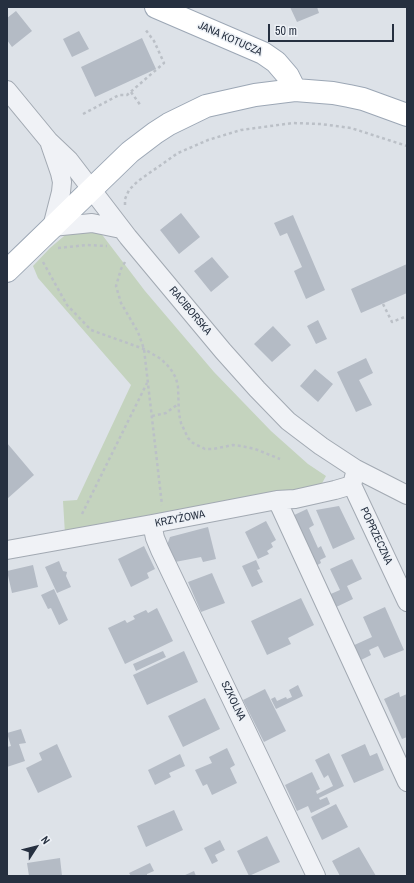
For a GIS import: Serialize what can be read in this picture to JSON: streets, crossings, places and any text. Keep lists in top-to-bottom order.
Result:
{
  "streets": {
    "main road": ["JANA KOTUCZA"],
    "street": [
      "RACIBORSKA",
      "KRZYŻOWA",
      "POPRZECZNA",
      "SZKOLNA"
    ]
  },
  "crossings": [
    ["RACIBORSKA", "KRZYŻOWA"],
    ["RACIBORSKA", "POPRZECZNA"],
    ["KRZYŻOWA", "POPRZECZNA"],
    ["KRZYŻOWA", "SZKOLNA"]
  ],
  "scale_bar": "50 m",
  "north": "top right"
}
